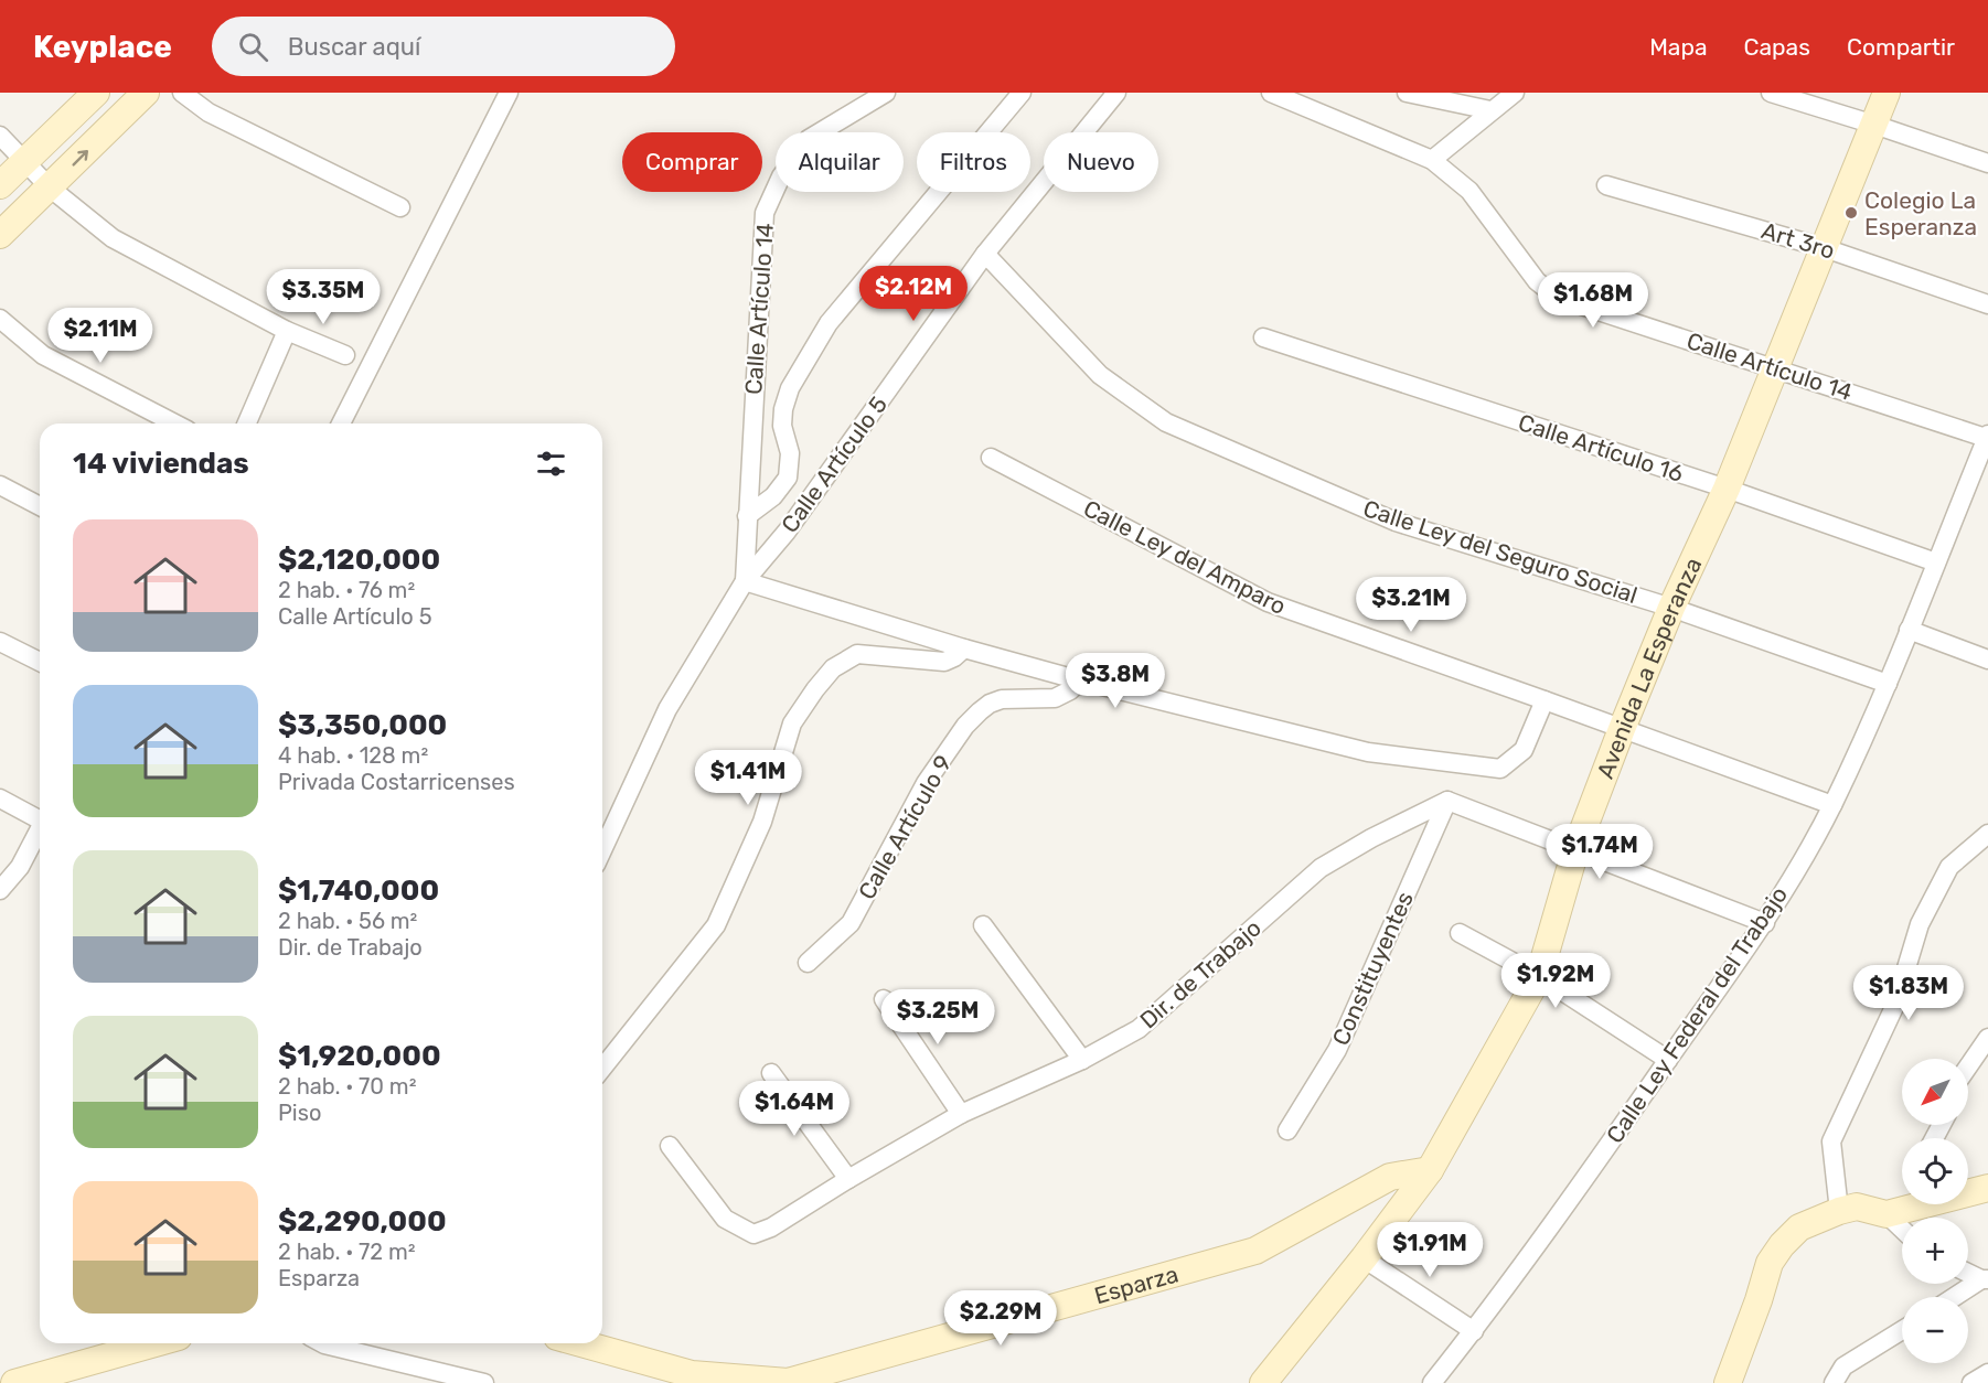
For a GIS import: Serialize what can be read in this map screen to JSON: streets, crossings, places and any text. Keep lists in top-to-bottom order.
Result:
{
  "streets": {
    "street": [
      "Art 3ro",
      "Calle Artículo 14",
      "Calle Artículo 16",
      "Calle Artículo 5",
      "Calle Ley del Seguro Social",
      "Calle Ley del Amparo",
      "Avenida La Esperanza",
      "Calle Artículo 9",
      "Constituyentes",
      "Dir. de Trabajo",
      "Calle Ley Federal del Trabajo",
      "Esparza"
    ]
  },
  "crossings": [
    ["Art 3ro", "Avenida La Esperanza"],
    ["Calle Artículo 14", "Calle Artículo 5"],
    ["Calle Artículo 14", "Avenida La Esperanza"],
    ["Calle Artículo 14", "Calle Ley Federal del Trabajo"],
    ["Calle Artículo 16", "Avenida La Esperanza"],
    ["Calle Artículo 16", "Calle Ley Federal del Trabajo"],
    ["Calle Artículo 5", "Calle Ley del Seguro Social"],
    ["Calle Ley del Seguro Social", "Avenida La Esperanza"],
    ["Calle Ley del Seguro Social", "Calle Ley Federal del Trabajo"],
    ["Calle Ley del Amparo", "Avenida La Esperanza"],
    ["Calle Ley del Amparo", "Calle Ley Federal del Trabajo"],
    ["Avenida La Esperanza", "Esparza"],
    ["Constituyentes", "Dir. de Trabajo"]
  ],
  "places": ["Colegio La Esperanza"],
  "north": "bottom left",
  "page": {
    "header": "Keyplace",
    "search": "Buscar aquí",
    "nav": ["Mapa", "Capas", "Compartir"],
    "chip": [
      "Comprar",
      "Alquilar",
      "Filtros",
      "Nuevo"
    ],
    "price": [
      "$2.12M",
      "$3.35M",
      "$1.68M",
      "$2.11M",
      "$3.21M",
      "$3.8M",
      "$1.41M",
      "$1.74M",
      "$1.92M",
      "$1.83M",
      "$3.25M",
      "$1.64M",
      "$1.91M",
      "$2.29M"
    ],
    "heading": "14 viviendas",
    "list": [
      {
        "name": "$2,120,000",
        "note": "2 hab. · 76 m² · Calle Artículo 5"
      },
      {
        "name": "$3,350,000",
        "note": "4 hab. · 128 m² · Privada Costarricenses"
      },
      {
        "name": "$1,740,000",
        "note": "2 hab. · 56 m² · Dir. de Trabajo"
      },
      {
        "name": "$1,920,000",
        "note": "2 hab. · 70 m² · Piso"
      },
      {
        "name": "$2,290,000",
        "note": "2 hab. · 72 m² · Esparza"
      }
    ],
    "map_buttons": ["+", "−"]
  }
}
